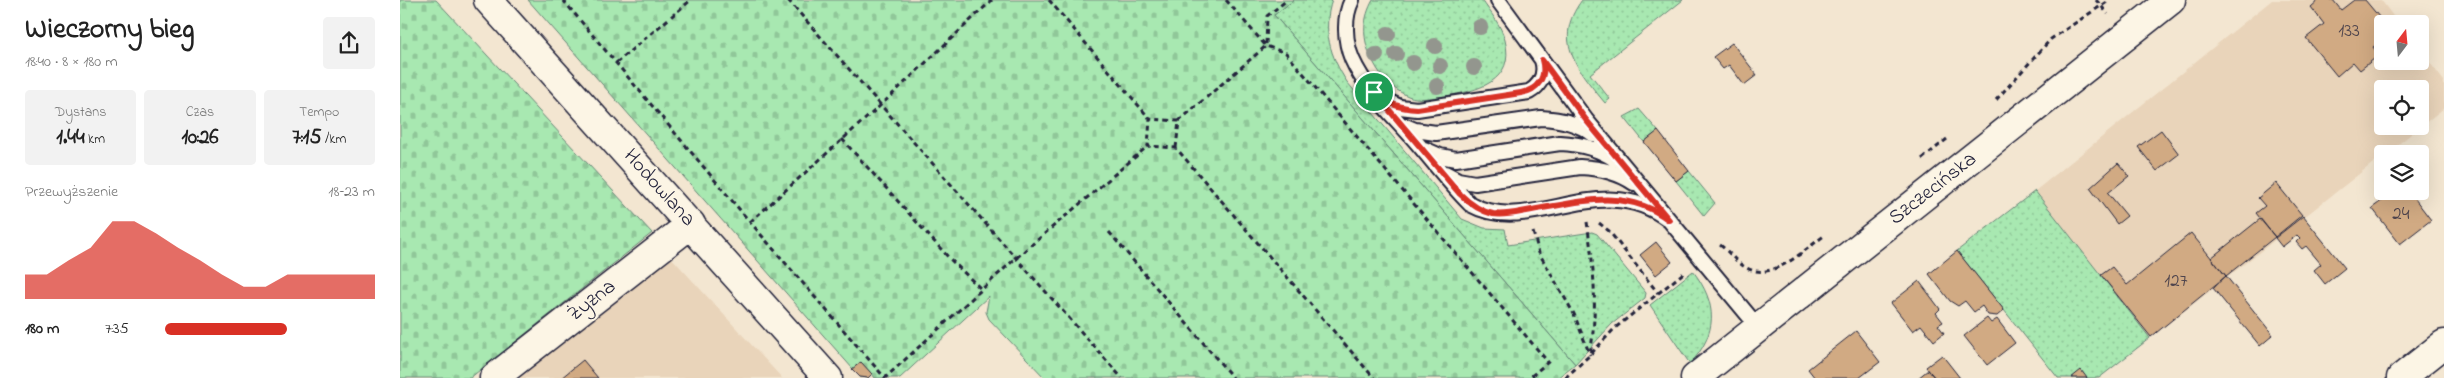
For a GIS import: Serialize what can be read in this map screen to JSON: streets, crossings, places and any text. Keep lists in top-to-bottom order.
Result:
{
  "streets": {
    "street": ["Hodowlana", "Szczecińska", "Żyzna"]
  },
  "crossings": [
    ["Hodowlana", "Żyzna"]
  ],
  "house_numbers": ["133", "24", "127"],
  "north": "top",
  "page": {
    "heading": ["Wieczorny bieg", "18:40 · 8 × 180 m"],
    "stats": [
      ["Dystans", "1.44 km"],
      ["Czas", "10:26"],
      ["Tempo", "7:15 /km"]
    ],
    "chart": ["Przewyższenie", "18–23 m"],
    "list": [
      {
        "name": "180 m",
        "note": "7:35"
      }
    ]
  }
}
